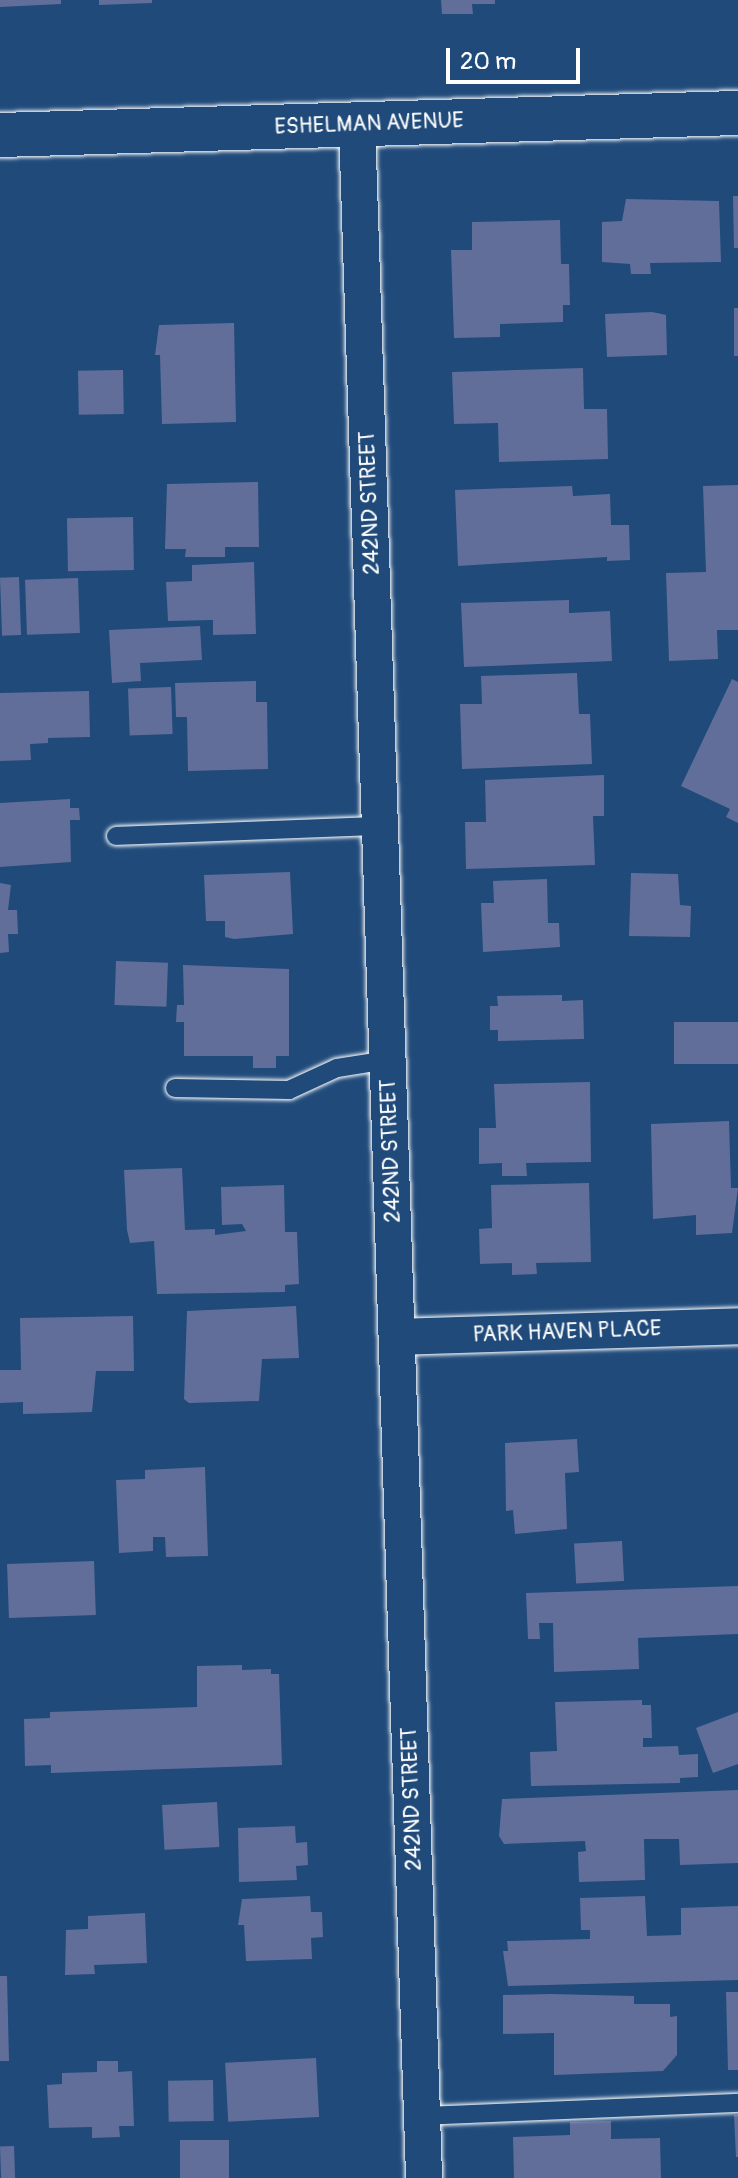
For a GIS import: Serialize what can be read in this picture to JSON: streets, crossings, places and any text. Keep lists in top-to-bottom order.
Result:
{
  "streets": {
    "street": ["ESHELMAN AVENUE", "242ND STREET", "PARK HAVEN PLACE"]
  },
  "crossings": [
    ["ESHELMAN AVENUE", "242ND STREET"],
    ["242ND STREET", "PARK HAVEN PLACE"]
  ],
  "scale_bar": "20 m"
}
